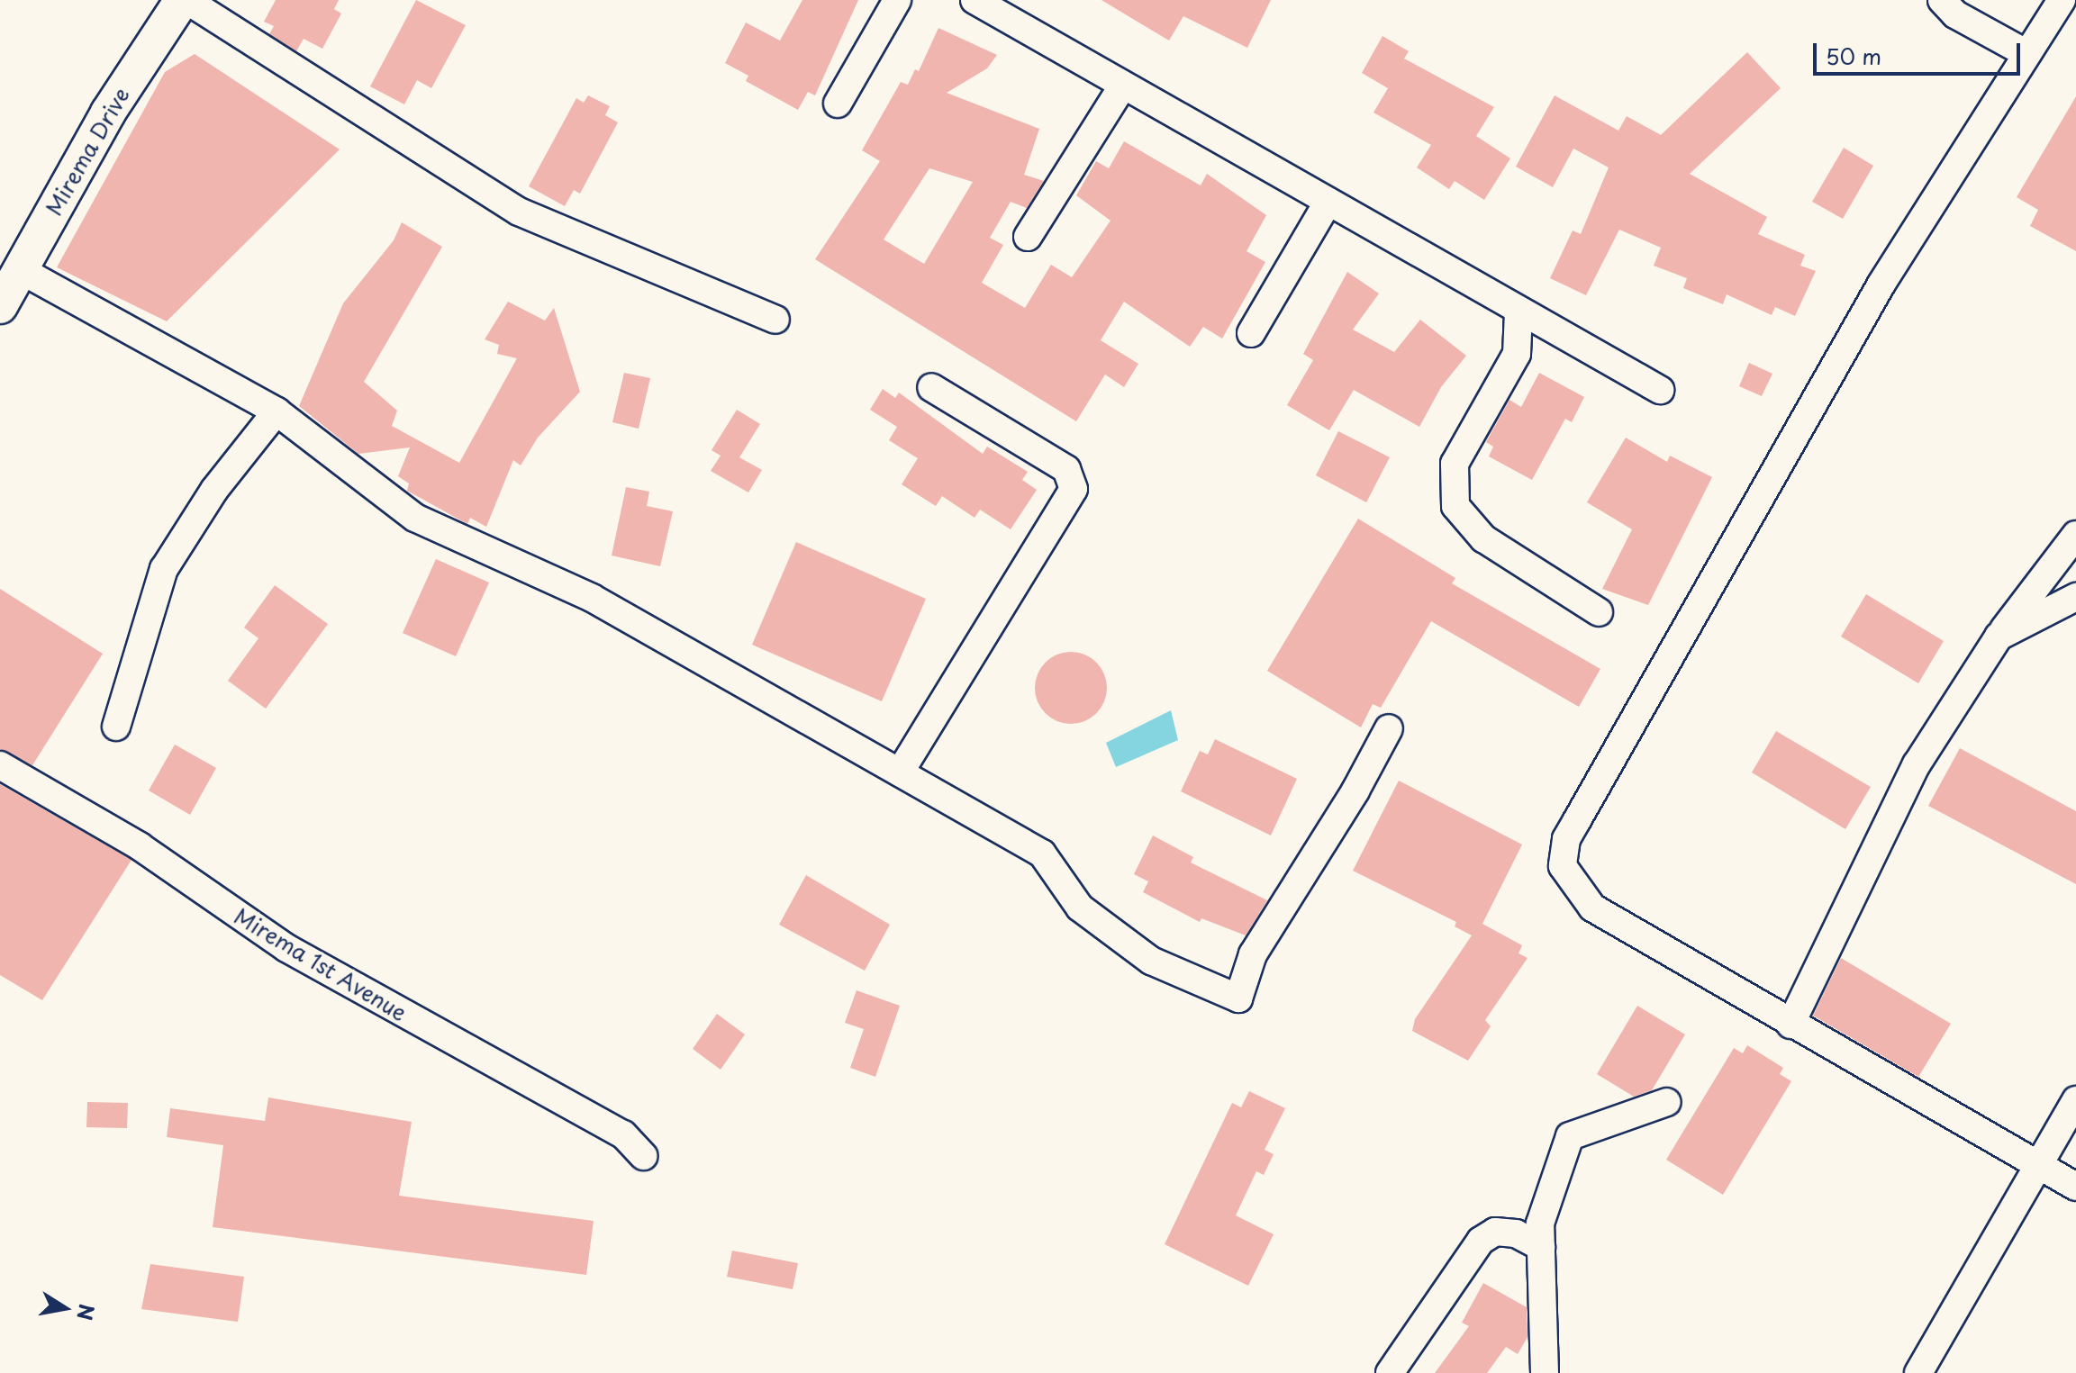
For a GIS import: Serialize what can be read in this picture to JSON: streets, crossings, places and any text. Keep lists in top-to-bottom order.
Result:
{
  "streets": {
    "street": ["Mirema Drive", "Mirema 1st Avenue"]
  },
  "scale_bar": "50 m",
  "north": "right"
}
